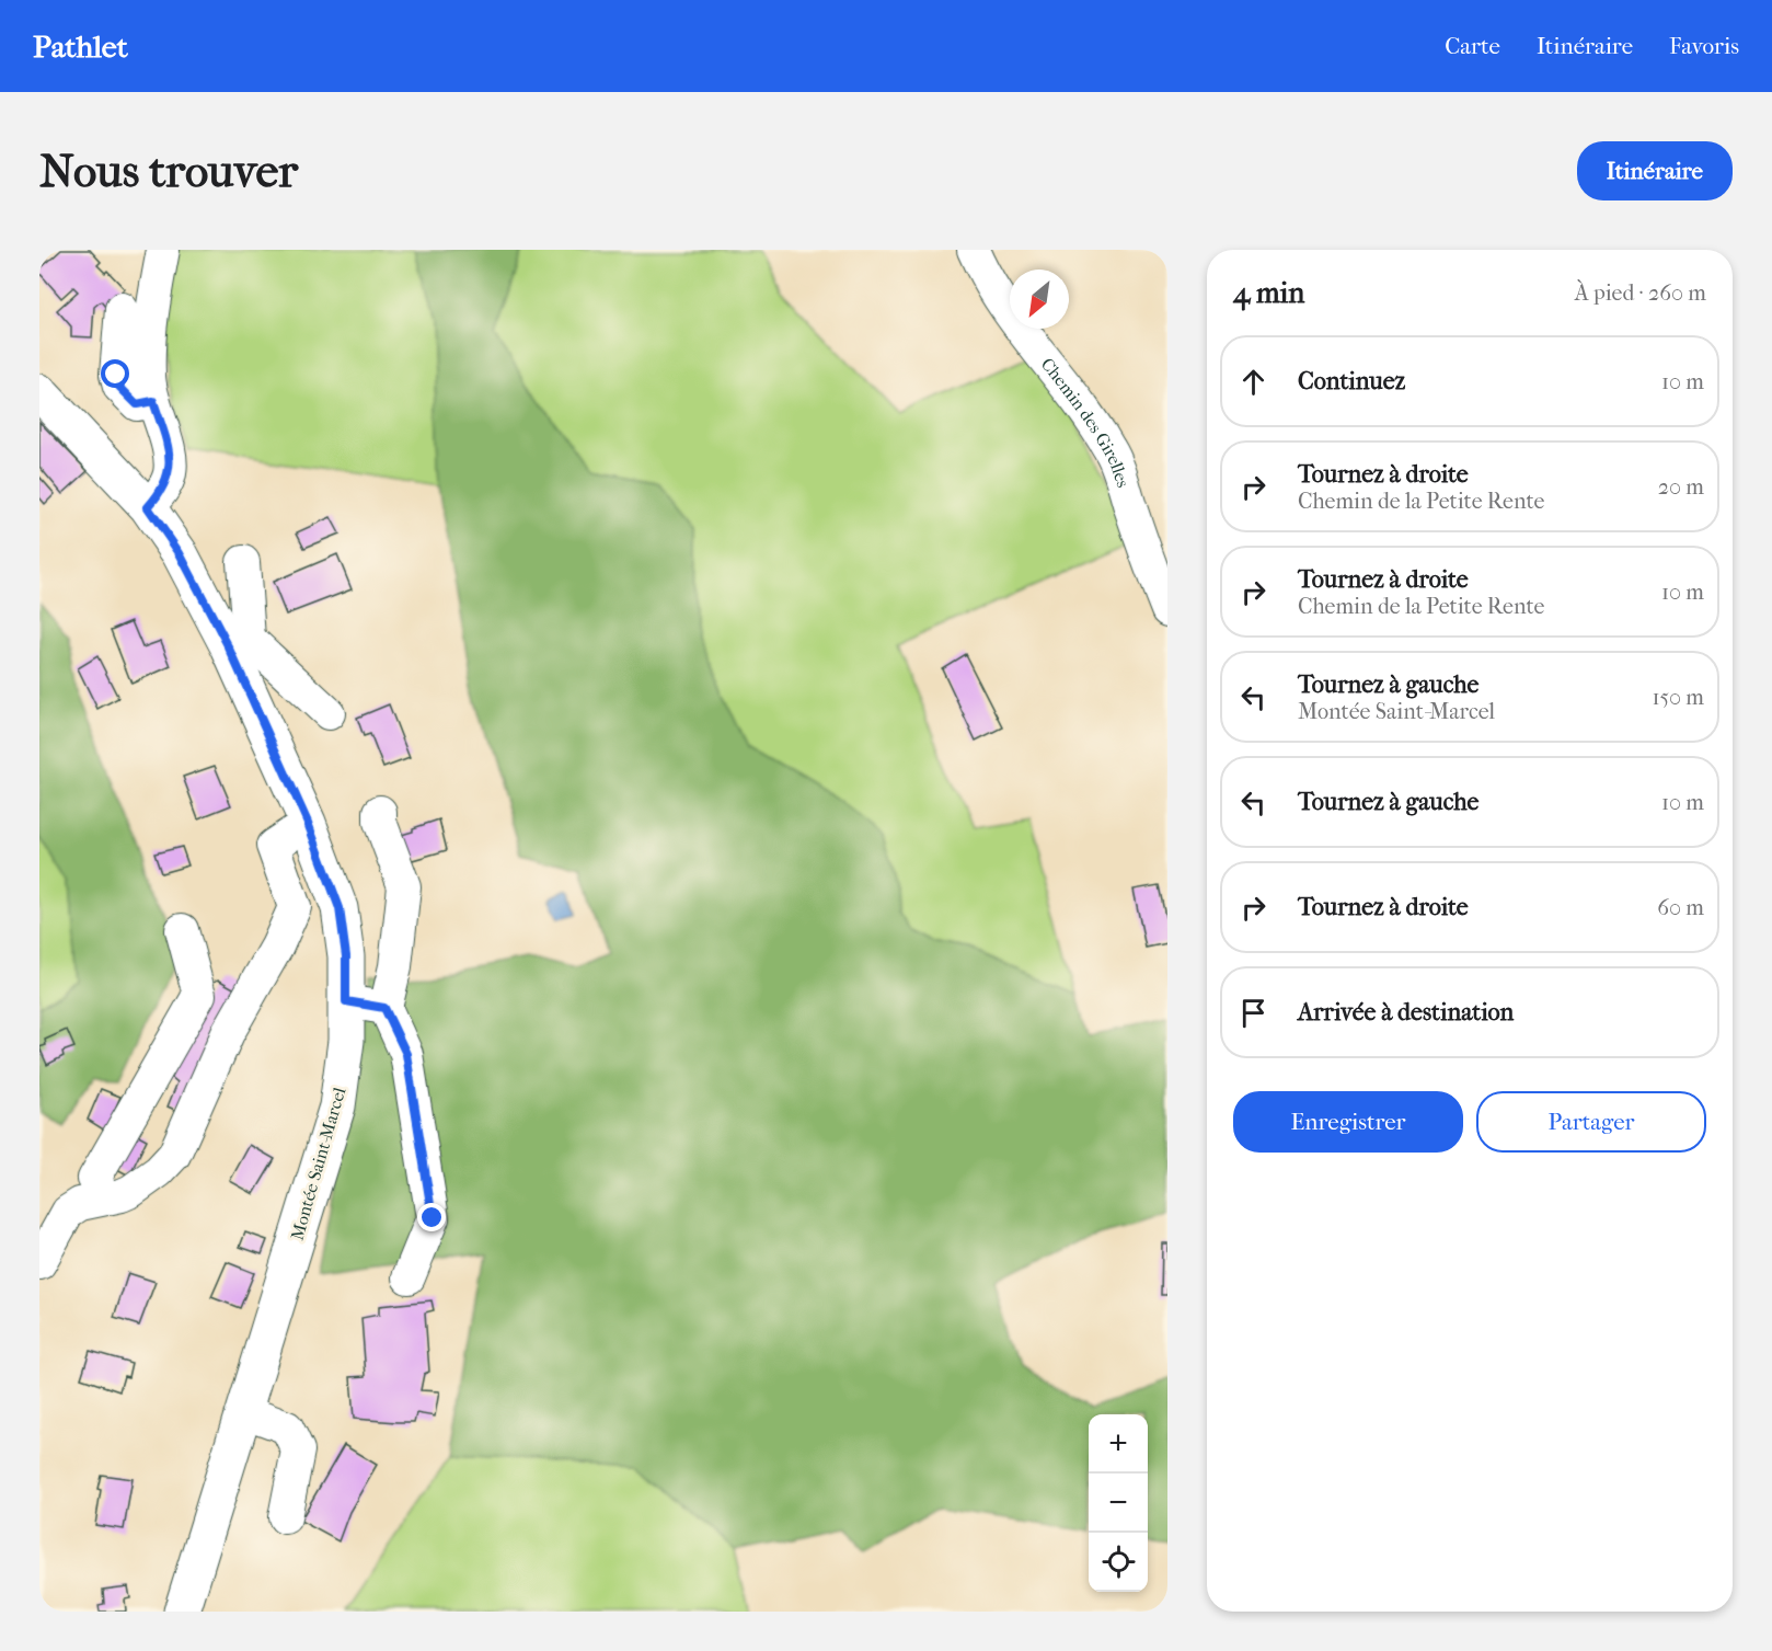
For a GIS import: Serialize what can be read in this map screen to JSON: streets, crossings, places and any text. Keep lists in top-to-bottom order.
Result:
{
  "streets": {
    "main road": ["Montée Saint-Marcel"],
    "street": ["Chemin des Girelles"]
  },
  "north": "bottom left",
  "page": {
    "header": "Pathlet",
    "nav": ["Carte", "Itinéraire", "Favoris"],
    "buttons": [
      "Itinéraire",
      ["Enregistrer", "Partager"]
    ],
    "title": "Nous trouver",
    "heading": ["4 min", "À pied · 260 m"],
    "list": [
      ["Continuez", "10 m"],
      ["Tournez à droite", "Chemin de la Petite Rente", "20 m"],
      ["Tournez à droite", "Chemin de la Petite Rente", "10 m"],
      ["Tournez à gauche", "Montée Saint-Marcel", "150 m"],
      ["Tournez à gauche", "10 m"],
      ["Tournez à droite", "60 m"],
      "Arrivée à destination"
    ],
    "map_buttons": ["+", "−"]
  }
}
